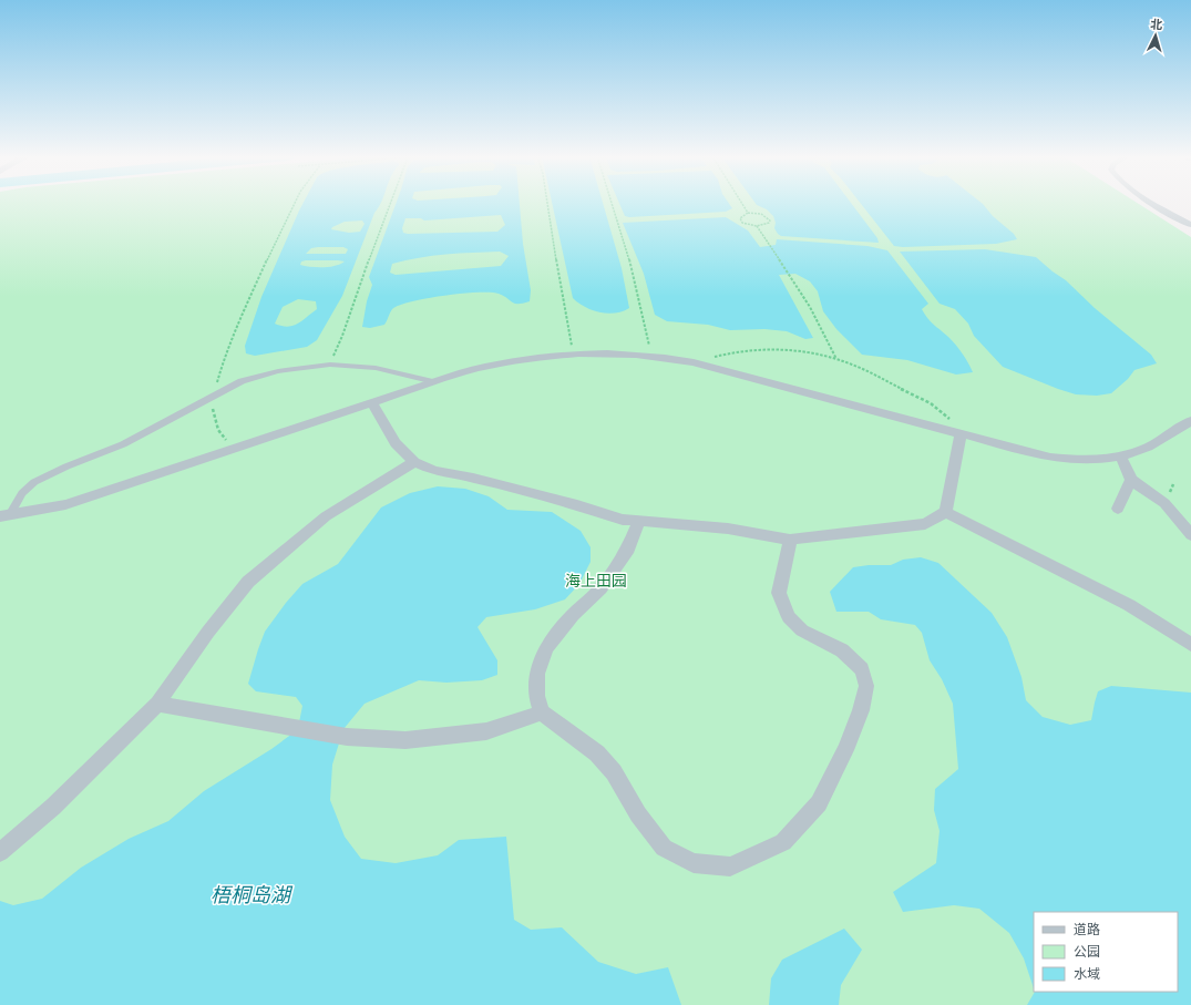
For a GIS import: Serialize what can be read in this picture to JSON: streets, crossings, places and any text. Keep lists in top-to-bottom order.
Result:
{
  "water": ["梧桐岛湖"],
  "parks": ["海上田园"],
  "legend": ["道路", "公园", "水域"],
  "north": "top"
}
